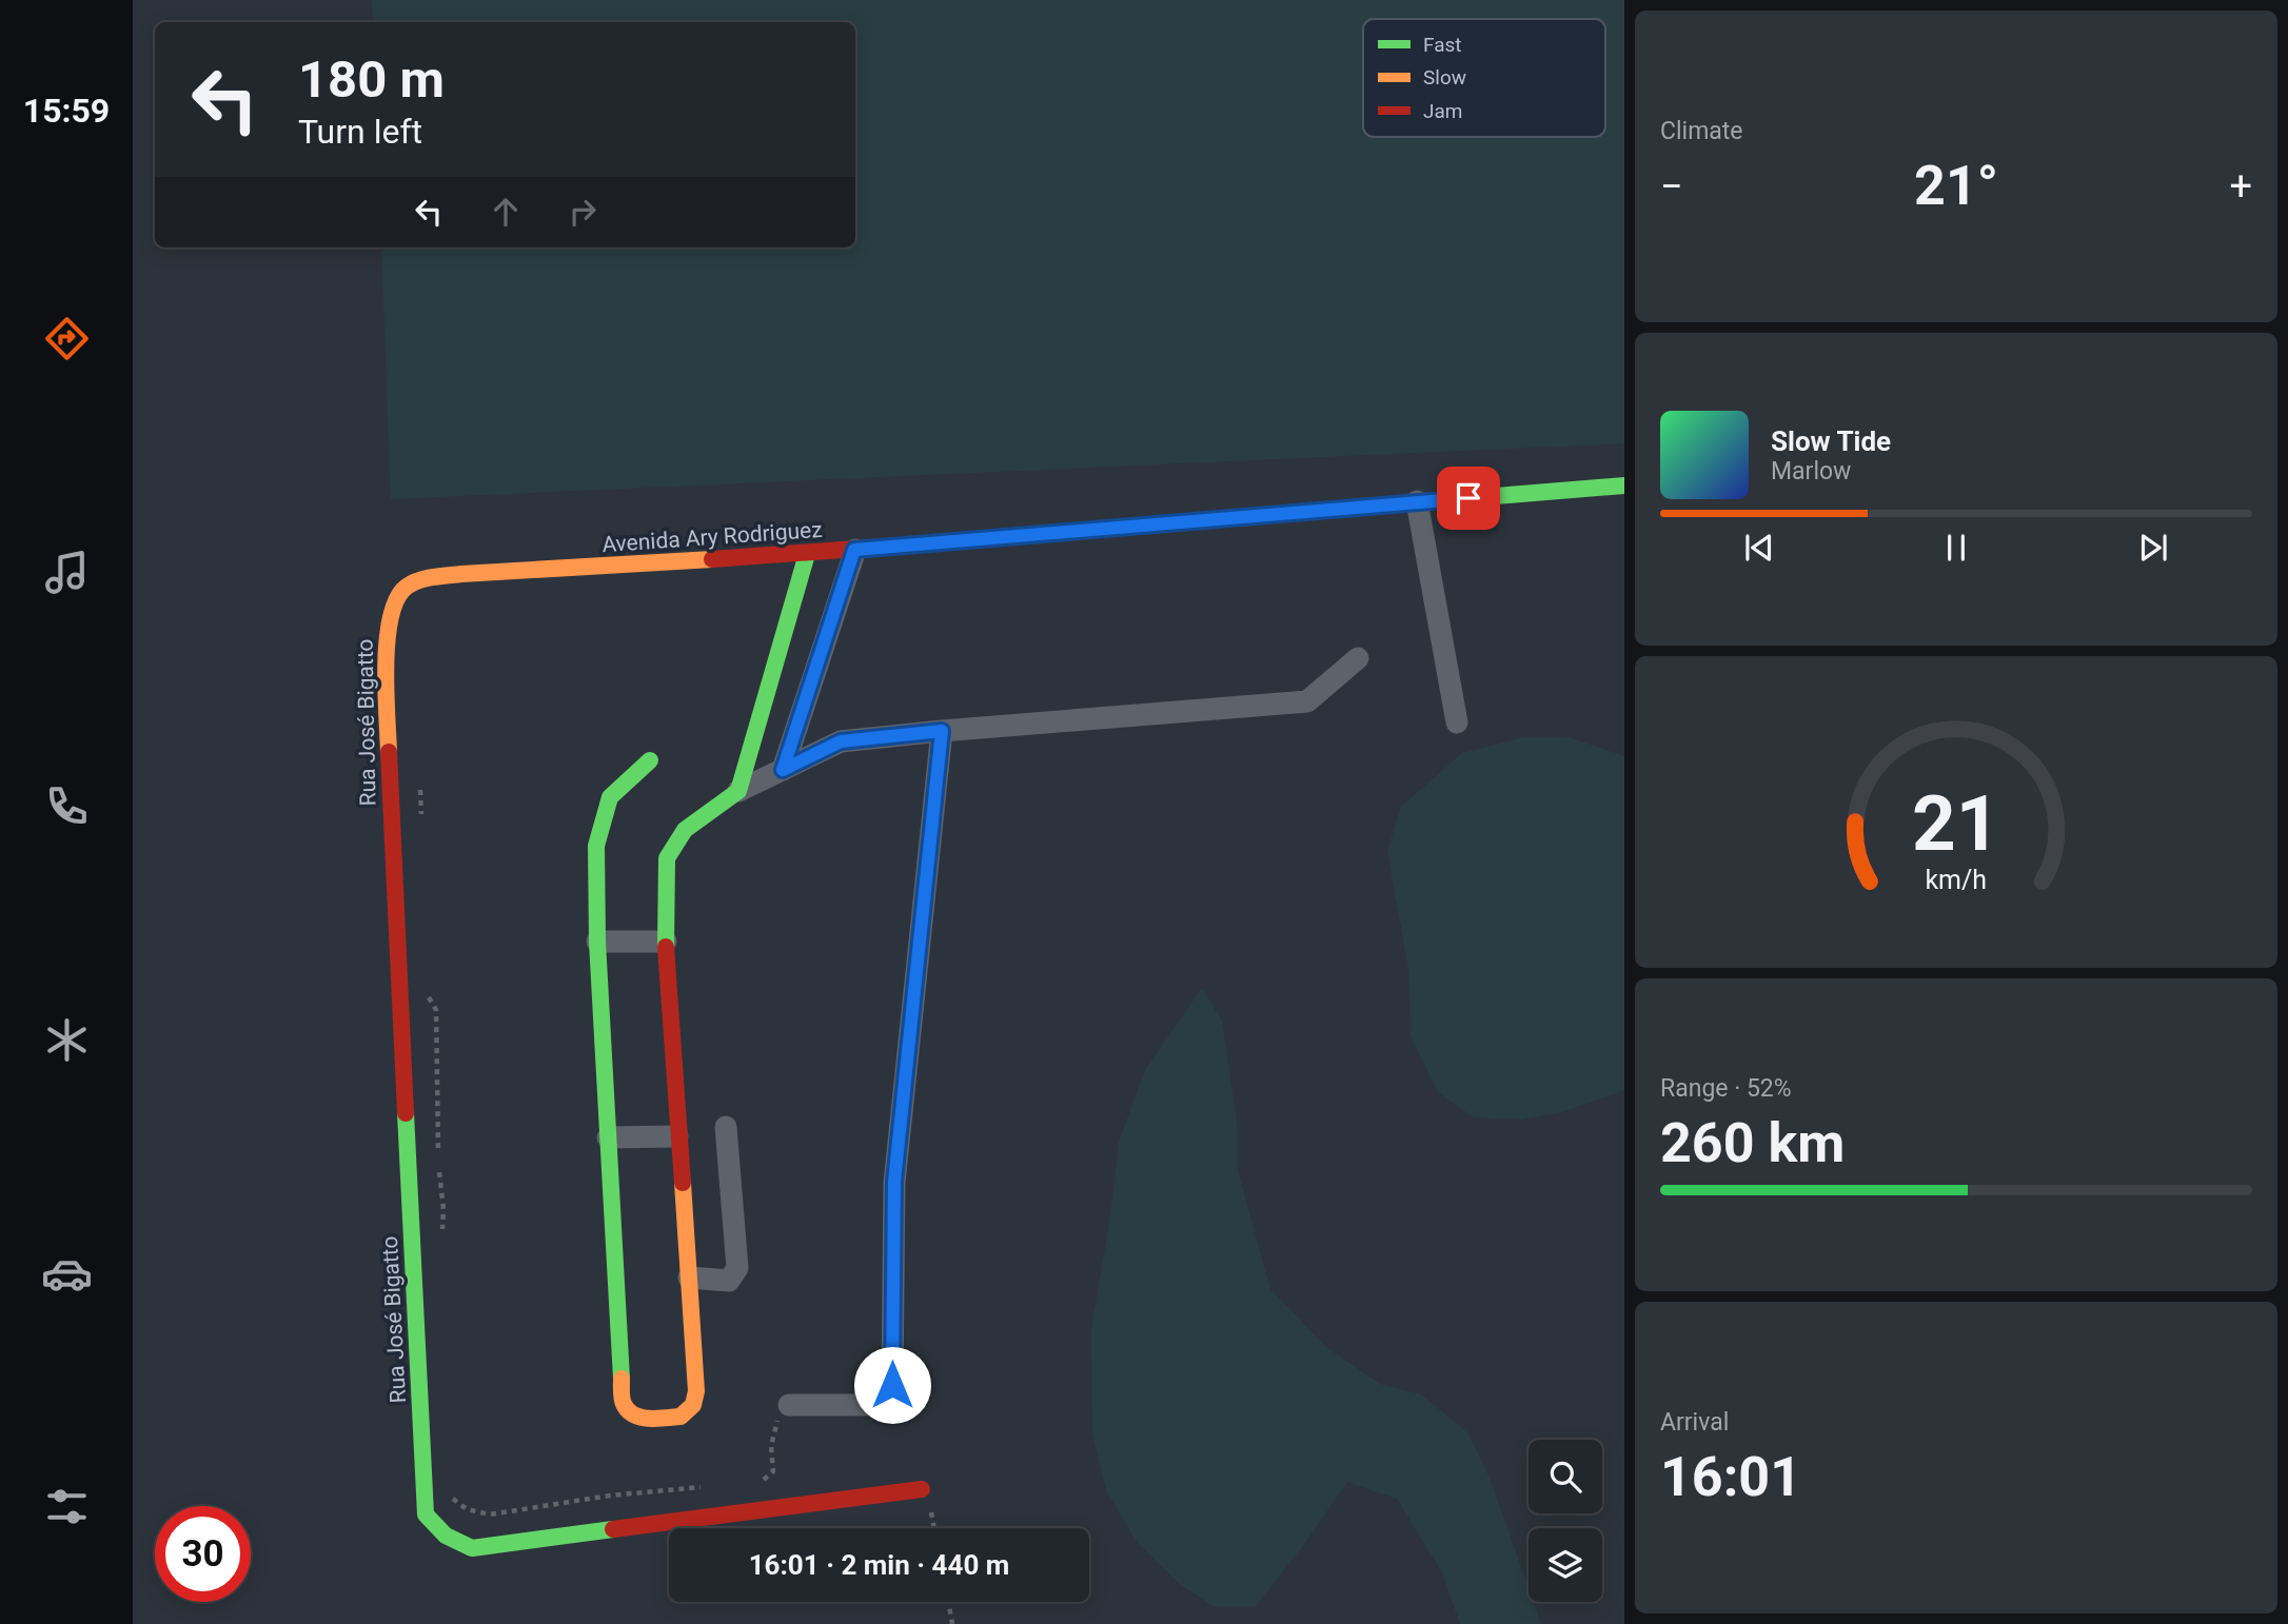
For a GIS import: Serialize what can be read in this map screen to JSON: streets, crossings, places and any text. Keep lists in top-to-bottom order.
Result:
{
  "streets": {
    "street": ["Avenida Ary Rodriguez", "Rua José Bigatto"]
  },
  "crossings": [
    ["Avenida Ary Rodriguez", "Rua José Bigatto"]
  ],
  "legend": ["Fast", "Slow", "Jam"],
  "page": {
    "tabs": "15:59",
    "tile": [
      "Climate",
      ["Range · 52%", "260 km"],
      ["Arrival", "16:01"]
    ],
    "turn": ["180 m", "Turn left"],
    "heat": ["−", "21°", "+"],
    "song": ["Slow Tide", "Marlow"],
    "limit": "30",
    "trip": "16:01 · 2 min · 440 m",
    "gauge": ["21", "km/h"]
  }
}
